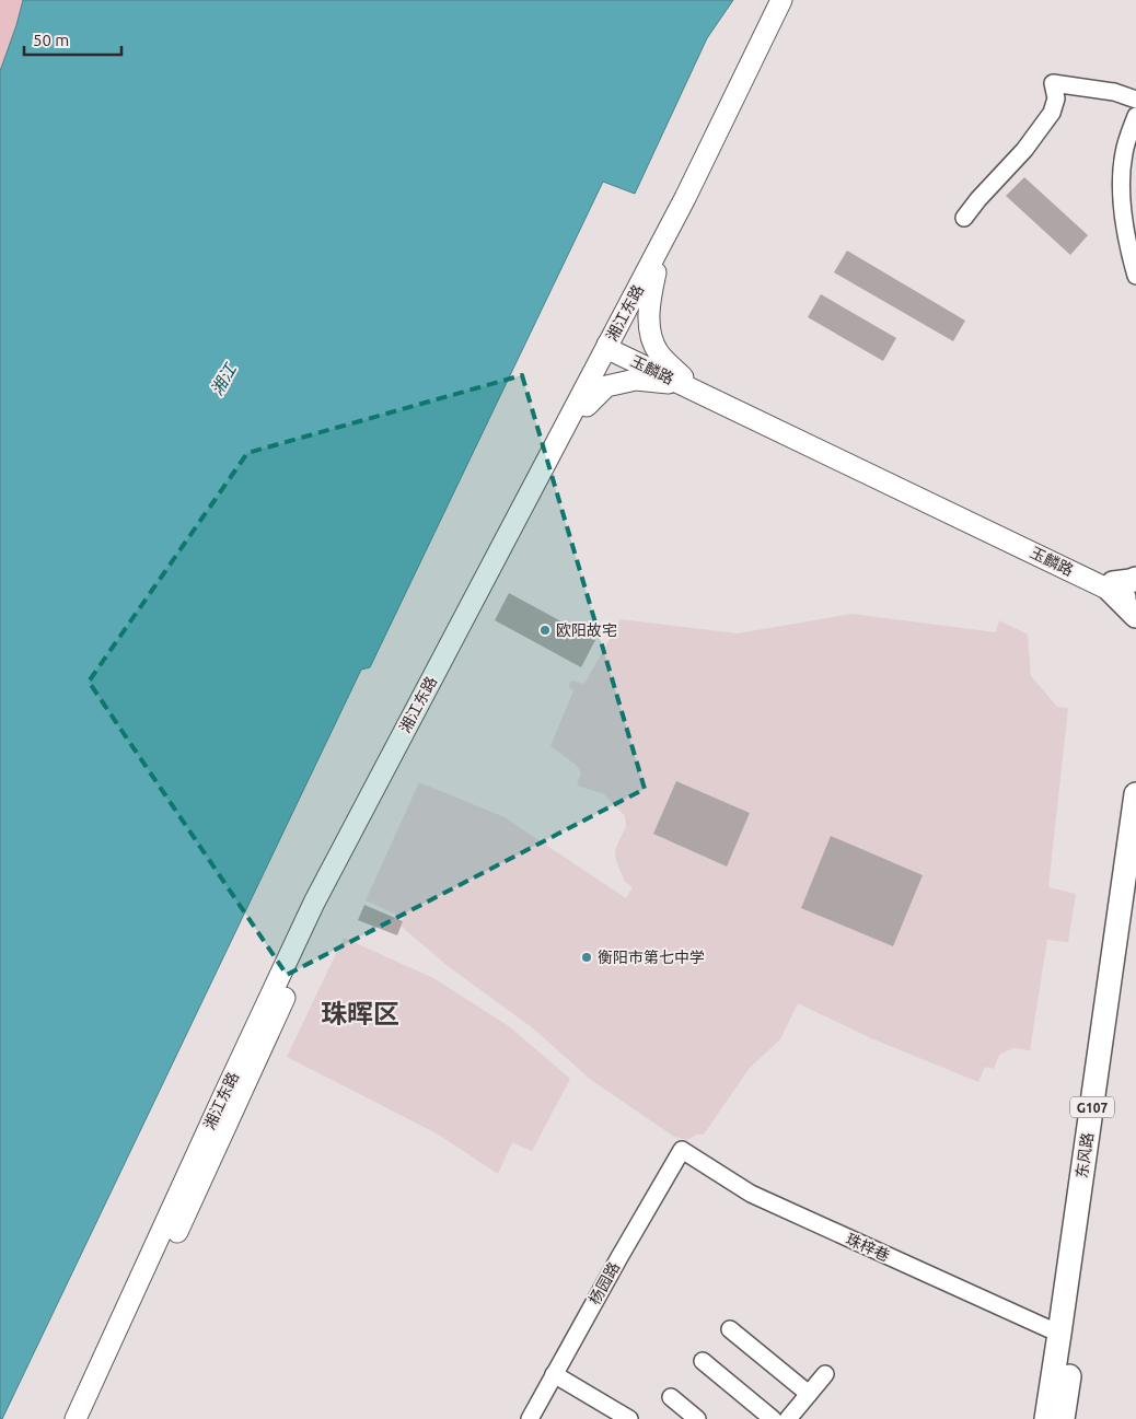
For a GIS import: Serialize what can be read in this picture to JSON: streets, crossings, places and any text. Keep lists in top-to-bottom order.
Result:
{
  "streets": {
    "highway": ["G107", "东风路"],
    "main road": ["湘江东路", "玉麟路"],
    "street": ["珠梓巷", "杨园路"]
  },
  "crossings": [
    ["湘江东路", "玉麟路"],
    ["东风路", "珠梓巷"],
    ["珠梓巷", "杨园路"]
  ],
  "districts": ["珠晖区"],
  "water": ["湘江"],
  "places": ["欧阳故宅", "衡阳市第七中学"],
  "scale_bar": "50 m"
}
